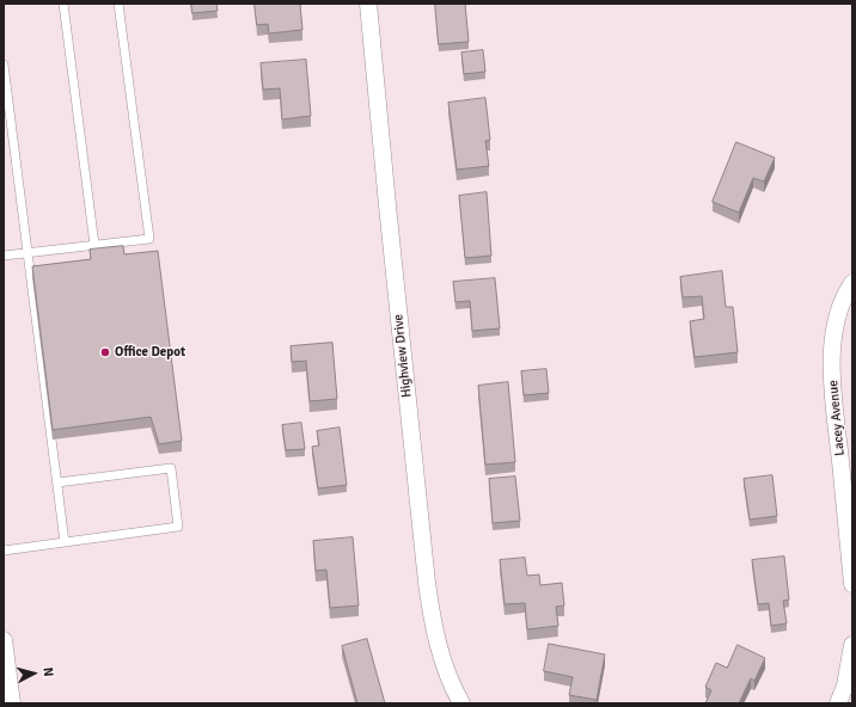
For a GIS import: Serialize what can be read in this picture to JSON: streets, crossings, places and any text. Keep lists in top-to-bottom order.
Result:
{
  "streets": {
    "street": ["Highview Drive", "Lacey Avenue"]
  },
  "places": ["Office Depot"],
  "north": "right"
}
